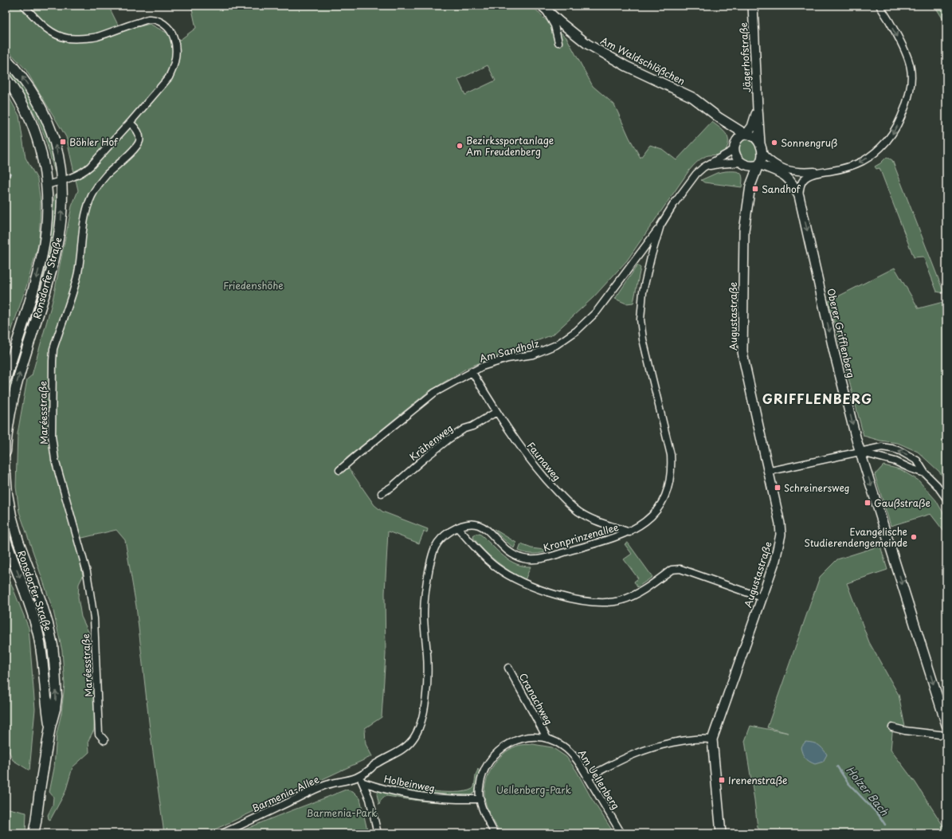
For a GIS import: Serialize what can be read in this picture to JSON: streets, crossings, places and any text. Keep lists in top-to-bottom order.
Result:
{
  "streets": {
    "main road": ["Ronsdorfer Straße"],
    "street": [
      "Jägerhofstraße",
      "Am Waldschlößchen",
      "Augustastraße",
      "Oberer Grifflenberg",
      "Am Sandholz",
      "Maréesstraße",
      "Krähenweg",
      "Faunaweg",
      "Kronprinzenallee",
      "Cranachweg",
      "Am Uellenberg",
      "Holbeinweg",
      "Barmenia-Allee"
    ]
  },
  "crossings": [
    ["Jägerhofstraße", "Am Waldschlößchen"],
    ["Jägerhofstraße", "Augustastraße"],
    ["Jägerhofstraße", "Oberer Grifflenberg"],
    ["Jägerhofstraße", "Kronprinzenallee"],
    ["Am Waldschlößchen", "Augustastraße"],
    ["Am Waldschlößchen", "Oberer Grifflenberg"],
    ["Am Waldschlößchen", "Kronprinzenallee"],
    ["Augustastraße", "Oberer Grifflenberg"],
    ["Augustastraße", "Kronprinzenallee"],
    ["Oberer Grifflenberg", "Kronprinzenallee"],
    ["Am Sandholz", "Faunaweg"],
    ["Am Sandholz", "Kronprinzenallee"],
    ["Krähenweg", "Faunaweg"],
    ["Faunaweg", "Kronprinzenallee"],
    ["Kronprinzenallee", "Barmenia-Allee"],
    ["Cranachweg", "Am Uellenberg"],
    ["Am Uellenberg", "Holbeinweg"]
  ],
  "one_way": ["Oberer Grifflenberg"],
  "districts": ["GRIFFLENBERG"],
  "water": ["Holzer Bach"],
  "parks": ["Friedenshöhe", "Uellenberg-Park", "Barmenia-Park"],
  "places": {
    "transit": [
      "Böhler Hof",
      "Sandhof",
      "Schreinersweg",
      "Gaußstraße",
      "Irenenstraße"
    ],
    "other": ["Sonnengruß", "Bezirkssportanlage Am Freudenberg", "Evangelische Studierendengemeinde"]
  }
}
